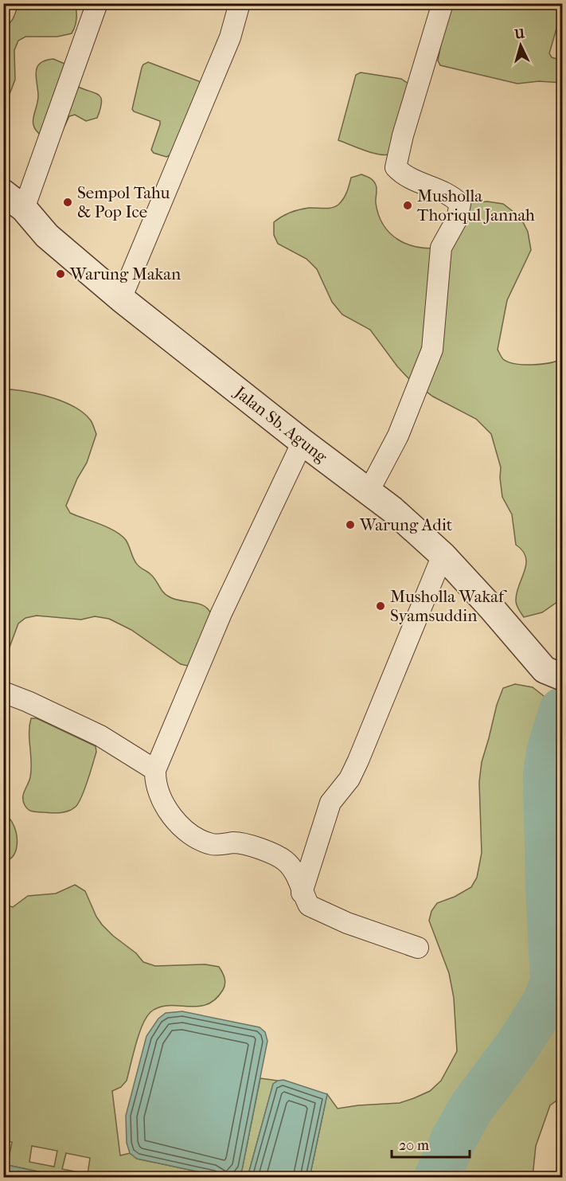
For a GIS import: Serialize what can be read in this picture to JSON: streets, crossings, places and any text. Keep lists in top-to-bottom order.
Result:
{
  "streets": {
    "street": ["Jalan Sb. Agung"]
  },
  "places": [
    "Sempol Tahu & Pop Ice",
    "Musholla Thoriqul Jannah",
    "Warung Makan",
    "Warung Adit",
    "Musholla Wakaf Syamsuddin"
  ],
  "scale_bar": "20 m",
  "north": "top"
}
